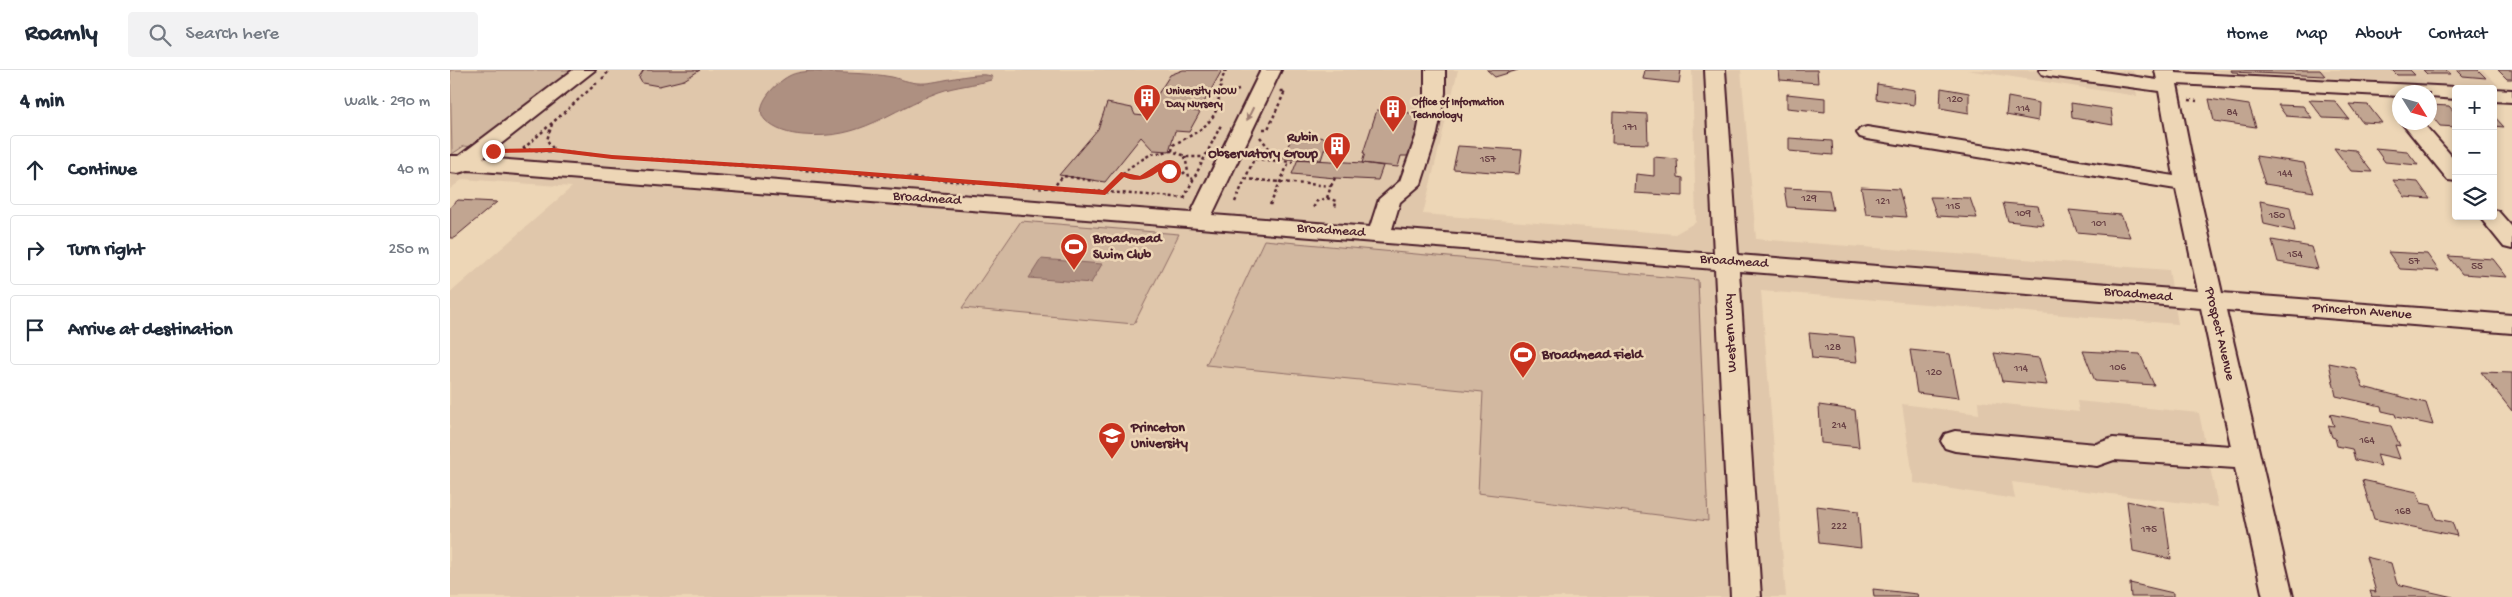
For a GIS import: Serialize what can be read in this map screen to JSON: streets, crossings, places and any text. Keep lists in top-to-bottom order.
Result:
{
  "streets": {
    "street": [
      "Broadmead",
      "Princeton Avenue",
      "Western Way",
      "Prospect Avenue"
    ]
  },
  "crossings": [
    ["Broadmead", "Princeton Avenue"],
    ["Broadmead", "Western Way"],
    ["Broadmead", "Prospect Avenue"],
    ["Princeton Avenue", "Prospect Avenue"]
  ],
  "places": {
    "building": ["University NOW Day Nursery", "Office of Information Technology", "Rubin Observatory Group"],
    "sports": ["Broadmead Swim Club", "Broadmead Field"],
    "school or university": ["Princeton University"]
  },
  "house_numbers": [
    "120",
    "114",
    "84",
    "171",
    "157",
    "144",
    "129",
    "121",
    "115",
    "109",
    "150",
    "101",
    "154",
    "57",
    "55",
    "128",
    "106",
    "114",
    "120",
    "214",
    "164",
    "168",
    "222",
    "175"
  ],
  "north": "bottom right",
  "page": {
    "header": "Roamly",
    "search": "Search here",
    "nav": [
      "Home",
      "Map",
      "About",
      "Contact"
    ],
    "heading": ["4 min", "Walk · 290 m"],
    "map_buttons": ["+", "−"],
    "list": [
      ["Continue", "40 m"],
      ["Turn right", "250 m"],
      "Arrive at destination"
    ]
  }
}
